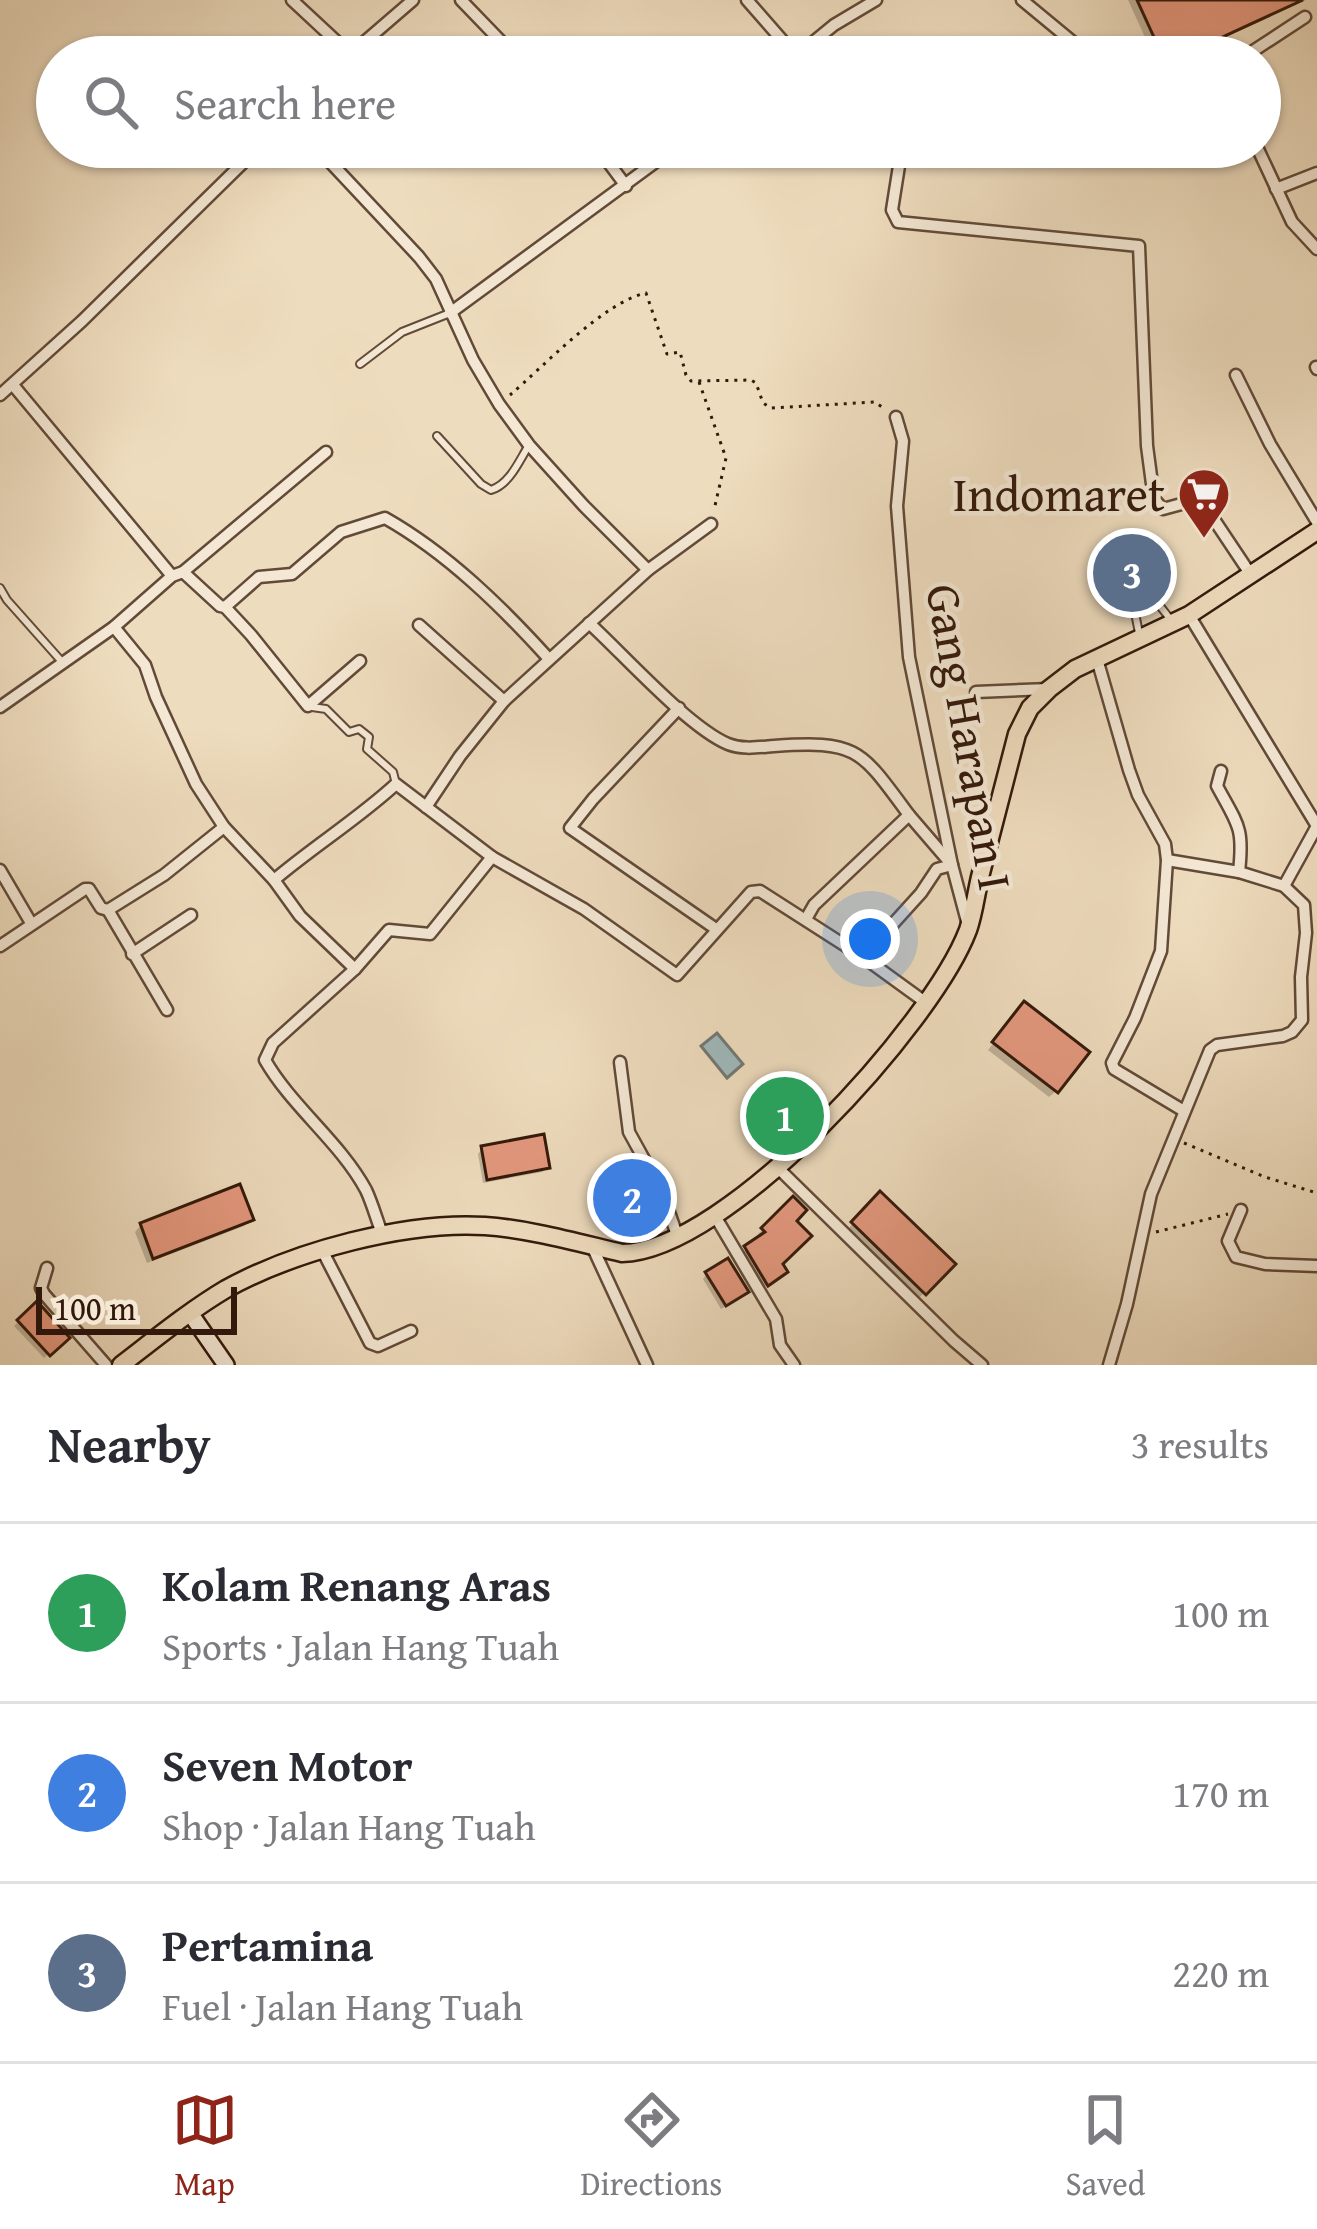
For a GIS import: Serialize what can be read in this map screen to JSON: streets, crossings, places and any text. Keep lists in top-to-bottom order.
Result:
{
  "streets": {
    "street": ["Gang Harapan I"]
  },
  "places": {
    "supermarket": ["Indomaret"]
  },
  "scale_bar": "100 m",
  "page": {
    "search": "Search here",
    "pins": ["3", "1", "2"],
    "scale": "100 m",
    "heading": ["Nearby", "3 results"],
    "list": [
      {
        "mark": "1",
        "name": "Kolam Renang Aras",
        "note": "Sports · Jalan Hang Tuah",
        "value": "100 m"
      },
      {
        "mark": "2",
        "name": "Seven Motor",
        "note": "Shop · Jalan Hang Tuah",
        "value": "170 m"
      },
      {
        "mark": "3",
        "name": "Pertamina",
        "note": "Fuel · Jalan Hang Tuah",
        "value": "220 m"
      }
    ],
    "nav": ["Map", "Directions", "Saved"]
  }
}
